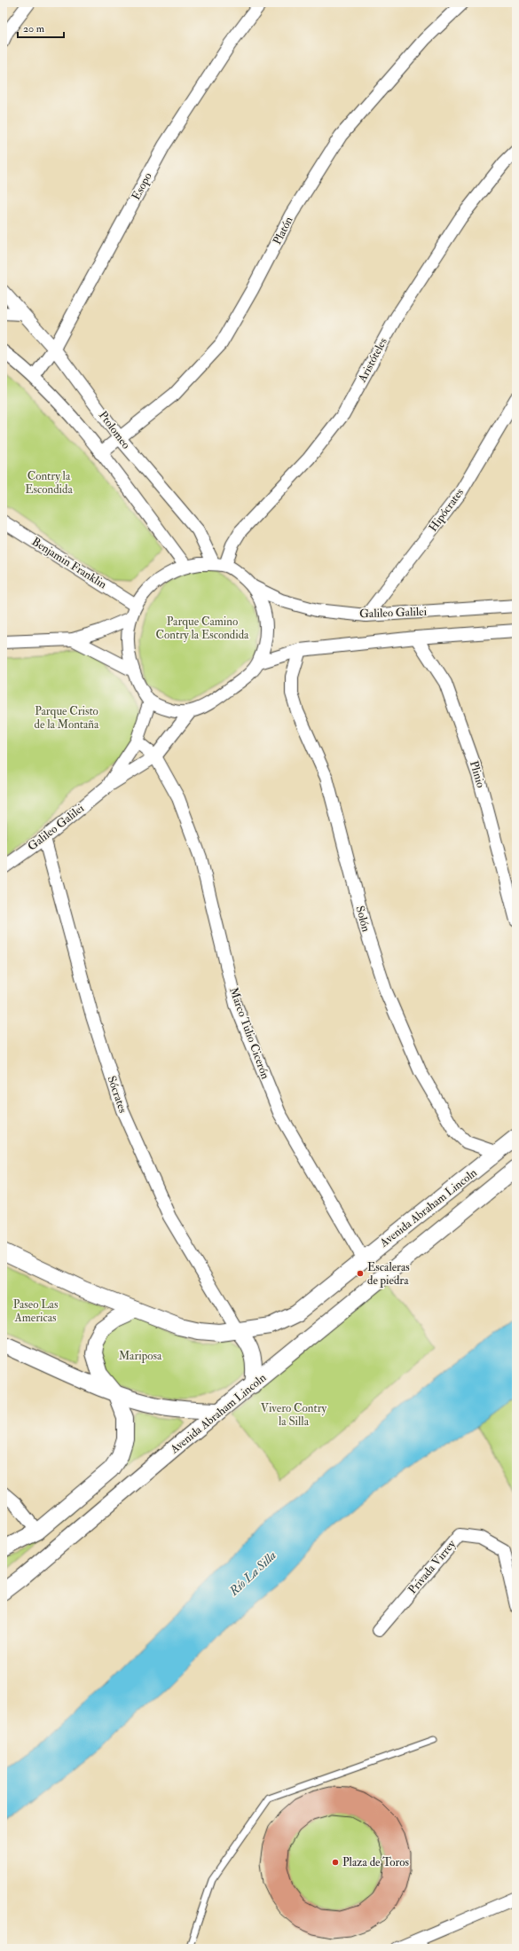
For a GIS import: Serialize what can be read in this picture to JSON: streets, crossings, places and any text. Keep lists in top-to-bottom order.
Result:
{
  "streets": {
    "street": [
      "Esopo",
      "Platón",
      "Aristóteles",
      "Ptolomeo",
      "Hipócrates",
      "Benjamin Franklin",
      "Galileo Galilei",
      "Plinio",
      "Solón",
      "Marco Tulio Cicerón",
      "Sócrates",
      "Avenida Abraham Lincoln",
      "Privada Virrey"
    ]
  },
  "crossings": [
    ["Esopo", "Ptolomeo"],
    ["Platón", "Ptolomeo"],
    ["Aristóteles", "Ptolomeo"],
    ["Hipócrates", "Galileo Galilei"],
    ["Galileo Galilei", "Marco Tulio Cicerón"],
    ["Galileo Galilei", "Sócrates"],
    ["Solón", "Avenida Abraham Lincoln"],
    ["Marco Tulio Cicerón", "Avenida Abraham Lincoln"],
    ["Sócrates", "Avenida Abraham Lincoln"]
  ],
  "water": ["Río La Silla"],
  "parks": [
    "Contry la Escondida",
    "Parque Camino Contry la Escondida",
    "Parque Cristo de la Montaña",
    "Paseo Las Americas",
    "Mariposa",
    "Vivero Contry la Silla"
  ],
  "places": ["Escaleras de piedra", "Plaza de Toros"],
  "scale_bar": "20 m"
}
